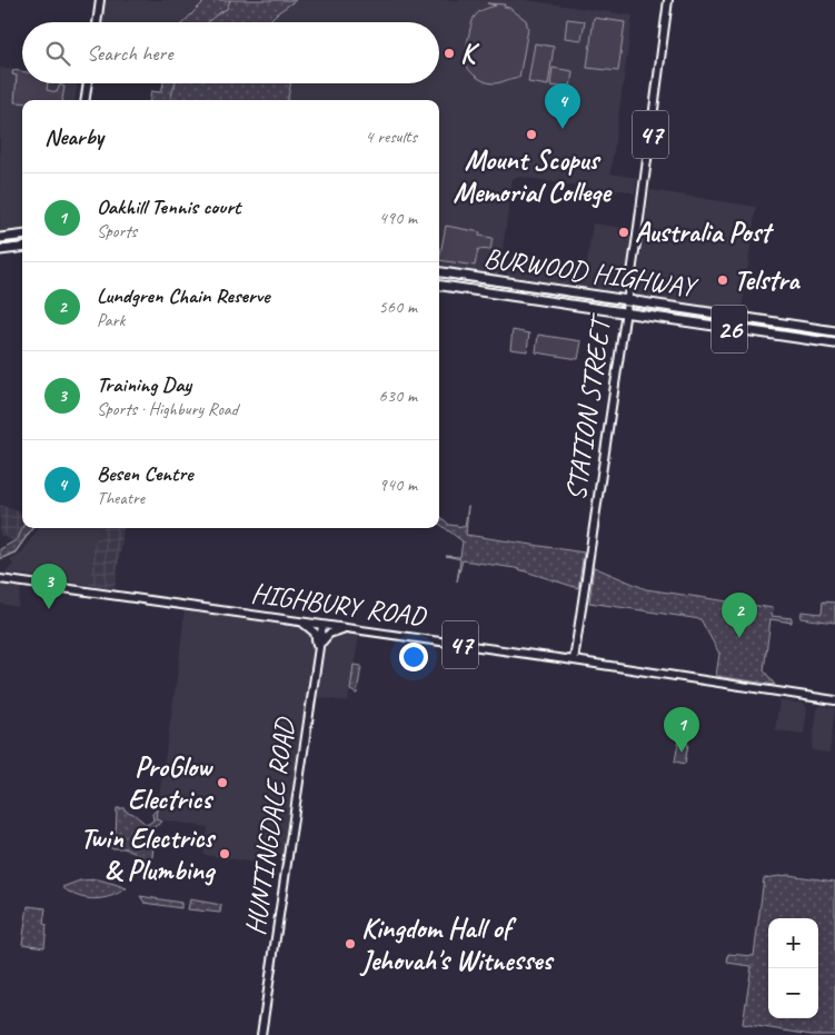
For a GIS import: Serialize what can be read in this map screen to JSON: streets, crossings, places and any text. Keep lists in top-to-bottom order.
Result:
{
  "streets": {
    "highway": ["BURWOOD HIGHWAY", "26"],
    "main road": [
      "47",
      "STATION STREET",
      "HIGHBURY ROAD",
      "HUNTINGDALE ROAD"
    ]
  },
  "crossings": [
    ["BURWOOD HIGHWAY", "STATION STREET"],
    ["STATION STREET", "HIGHBURY ROAD"],
    ["HIGHBURY ROAD", "HUNTINGDALE ROAD"]
  ],
  "places": [
    "K",
    "Mount Scopus Memorial College",
    "Australia Post",
    "Telstra",
    "ProGlow Electrics",
    "Twin Electrics & Plumbing",
    "Kingdom Hall of Jehovah's Witnesses"
  ],
  "page": {
    "search": "Search here",
    "pins": [
      "4",
      "3",
      "2",
      "1"
    ],
    "heading": ["Nearby", "4 results"],
    "list": [
      {
        "mark": "1",
        "name": "Oakhill Tennis court",
        "note": "Sports",
        "value": "490 m"
      },
      {
        "mark": "2",
        "name": "Lundgren Chain Reserve",
        "note": "Park",
        "value": "560 m"
      },
      {
        "mark": "3",
        "name": "Training Day",
        "note": "Sports · Highbury Road",
        "value": "630 m"
      },
      {
        "mark": "4",
        "name": "Besen Centre",
        "note": "Theatre",
        "value": "940 m"
      }
    ],
    "map_buttons": ["+", "−"]
  }
}
